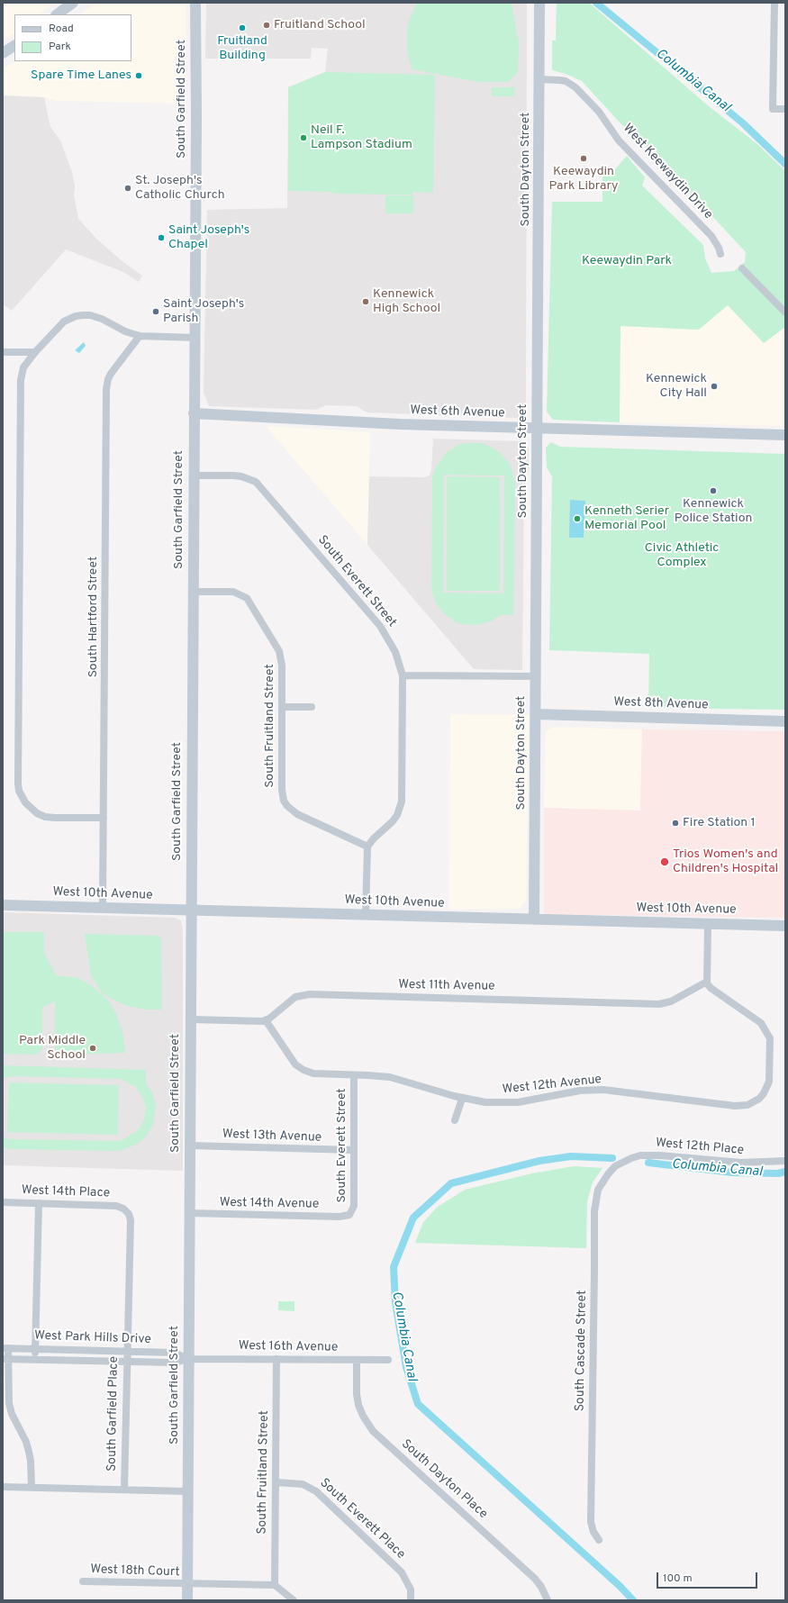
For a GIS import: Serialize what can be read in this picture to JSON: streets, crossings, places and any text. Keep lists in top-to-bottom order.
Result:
{
  "streets": {
    "street": [
      "South Garfield Street",
      "South Dayton Street",
      "West Keewaydin Drive",
      "West 6th Avenue",
      "South Everett Street",
      "South Hartford Street",
      "West 8th Avenue",
      "South Fruitland Street",
      "West 10th Avenue",
      "West 11th Avenue",
      "West 12th Avenue",
      "West 13th Avenue",
      "West 12th Place",
      "West 14th Place",
      "West 14th Avenue",
      "West Park Hills Drive",
      "West 16th Avenue",
      "South Cascade Street",
      "South Garfield Place",
      "South Dayton Place",
      "South Everett Place",
      "West 18th Court"
    ]
  },
  "crossings": [
    ["South Garfield Street", "West 6th Avenue"],
    ["South Garfield Street", "South Everett Street"],
    ["South Garfield Street", "South Fruitland Street"],
    ["South Garfield Street", "West 10th Avenue"],
    ["South Garfield Street", "West 13th Avenue"],
    ["South Garfield Street", "West 14th Avenue"],
    ["South Garfield Street", "West Park Hills Drive"],
    ["South Garfield Street", "West 16th Avenue"],
    ["South Garfield Street", "West 18th Court"],
    ["South Dayton Street", "West Keewaydin Drive"],
    ["South Dayton Street", "West 6th Avenue"],
    ["South Dayton Street", "West 8th Avenue"],
    ["South Dayton Street", "West 10th Avenue"],
    ["South Everett Street", "South Fruitland Street"],
    ["South Everett Street", "West 12th Avenue"],
    ["South Everett Street", "West 13th Avenue"],
    ["South Everett Street", "West 14th Avenue"],
    ["South Hartford Street", "West 10th Avenue"],
    ["South Fruitland Street", "West 16th Avenue"],
    ["South Fruitland Street", "South Everett Place"],
    ["South Fruitland Street", "West 18th Court"],
    ["West 11th Avenue", "West 12th Avenue"],
    ["West 12th Place", "South Cascade Street"],
    ["West 14th Place", "South Garfield Place"],
    ["West Park Hills Drive", "West 16th Avenue"],
    ["West Park Hills Drive", "South Garfield Place"],
    ["West 16th Avenue", "South Dayton Place"]
  ],
  "water": ["Columbia Canal"],
  "parks": ["Keewaydin Park", "Civic Athletic Complex"],
  "places": [
    "Fruitland School",
    "Fruitland Building",
    "Spare Time Lanes",
    "Neil F. Lampson Stadium",
    "Keewaydin Park Library",
    "St. Joseph's Catholic Church",
    "Saint Joseph's Chapel",
    "Kennewick High School",
    "Saint Joseph's Parish",
    "Kennewick City Hall",
    "Kennewick Police Station",
    "Kenneth Serier Memorial Pool",
    "Fire Station 1",
    "Trios Women's and Children's Hospital",
    "Park Middle School"
  ],
  "legend": ["Road", "Park"],
  "scale_bar": "100 m"
}
